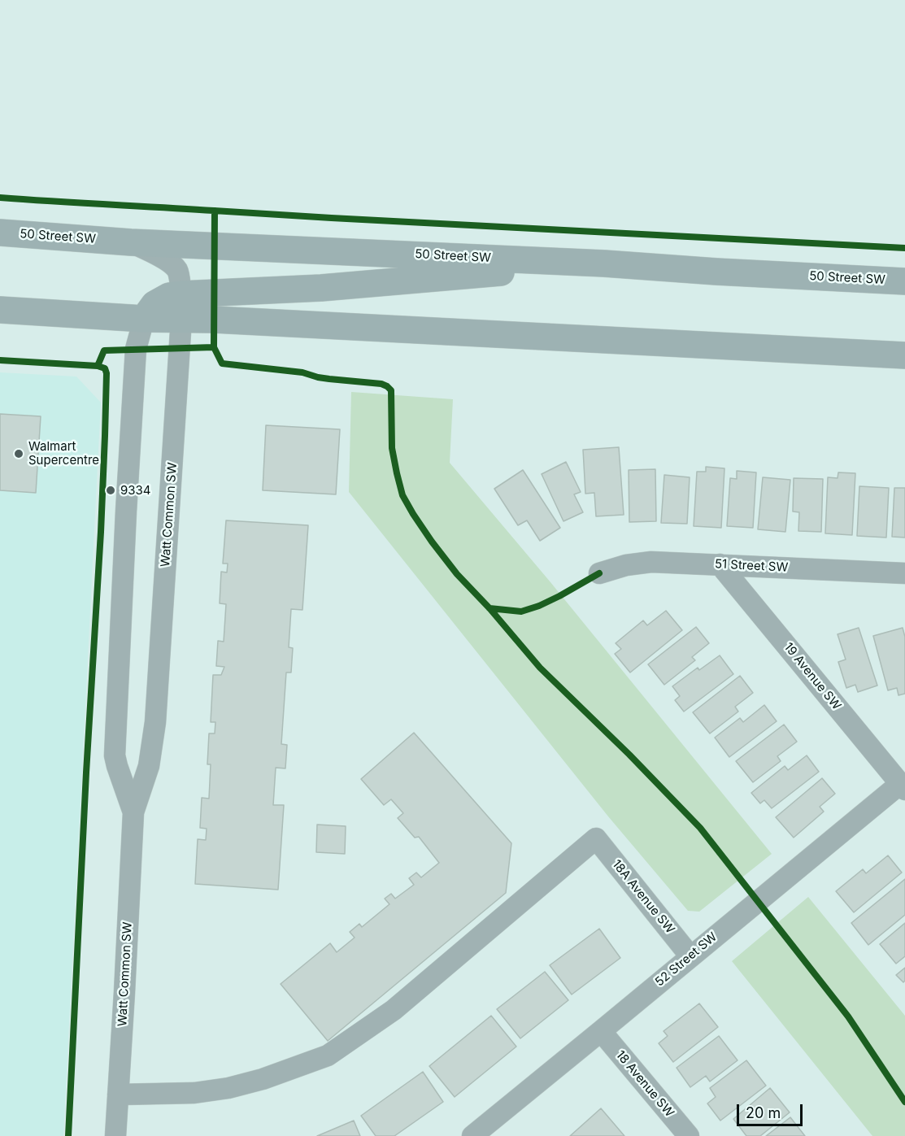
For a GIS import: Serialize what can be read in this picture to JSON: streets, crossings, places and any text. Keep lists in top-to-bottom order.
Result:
{
  "streets": {
    "main road": ["50 Street SW"],
    "street": [
      "Watt Common SW",
      "51 Street SW",
      "19 Avenue SW",
      "18A Avenue SW",
      "52 Street SW",
      "18 Avenue SW"
    ]
  },
  "crossings": [
    ["50 Street SW", "Watt Common SW"],
    ["Watt Common SW", "18A Avenue SW"],
    ["51 Street SW", "19 Avenue SW"],
    ["19 Avenue SW", "52 Street SW"],
    ["18A Avenue SW", "52 Street SW"],
    ["52 Street SW", "18 Avenue SW"]
  ],
  "places": ["Walmart Supercentre", "9334"],
  "scale_bar": "20 m"
}
